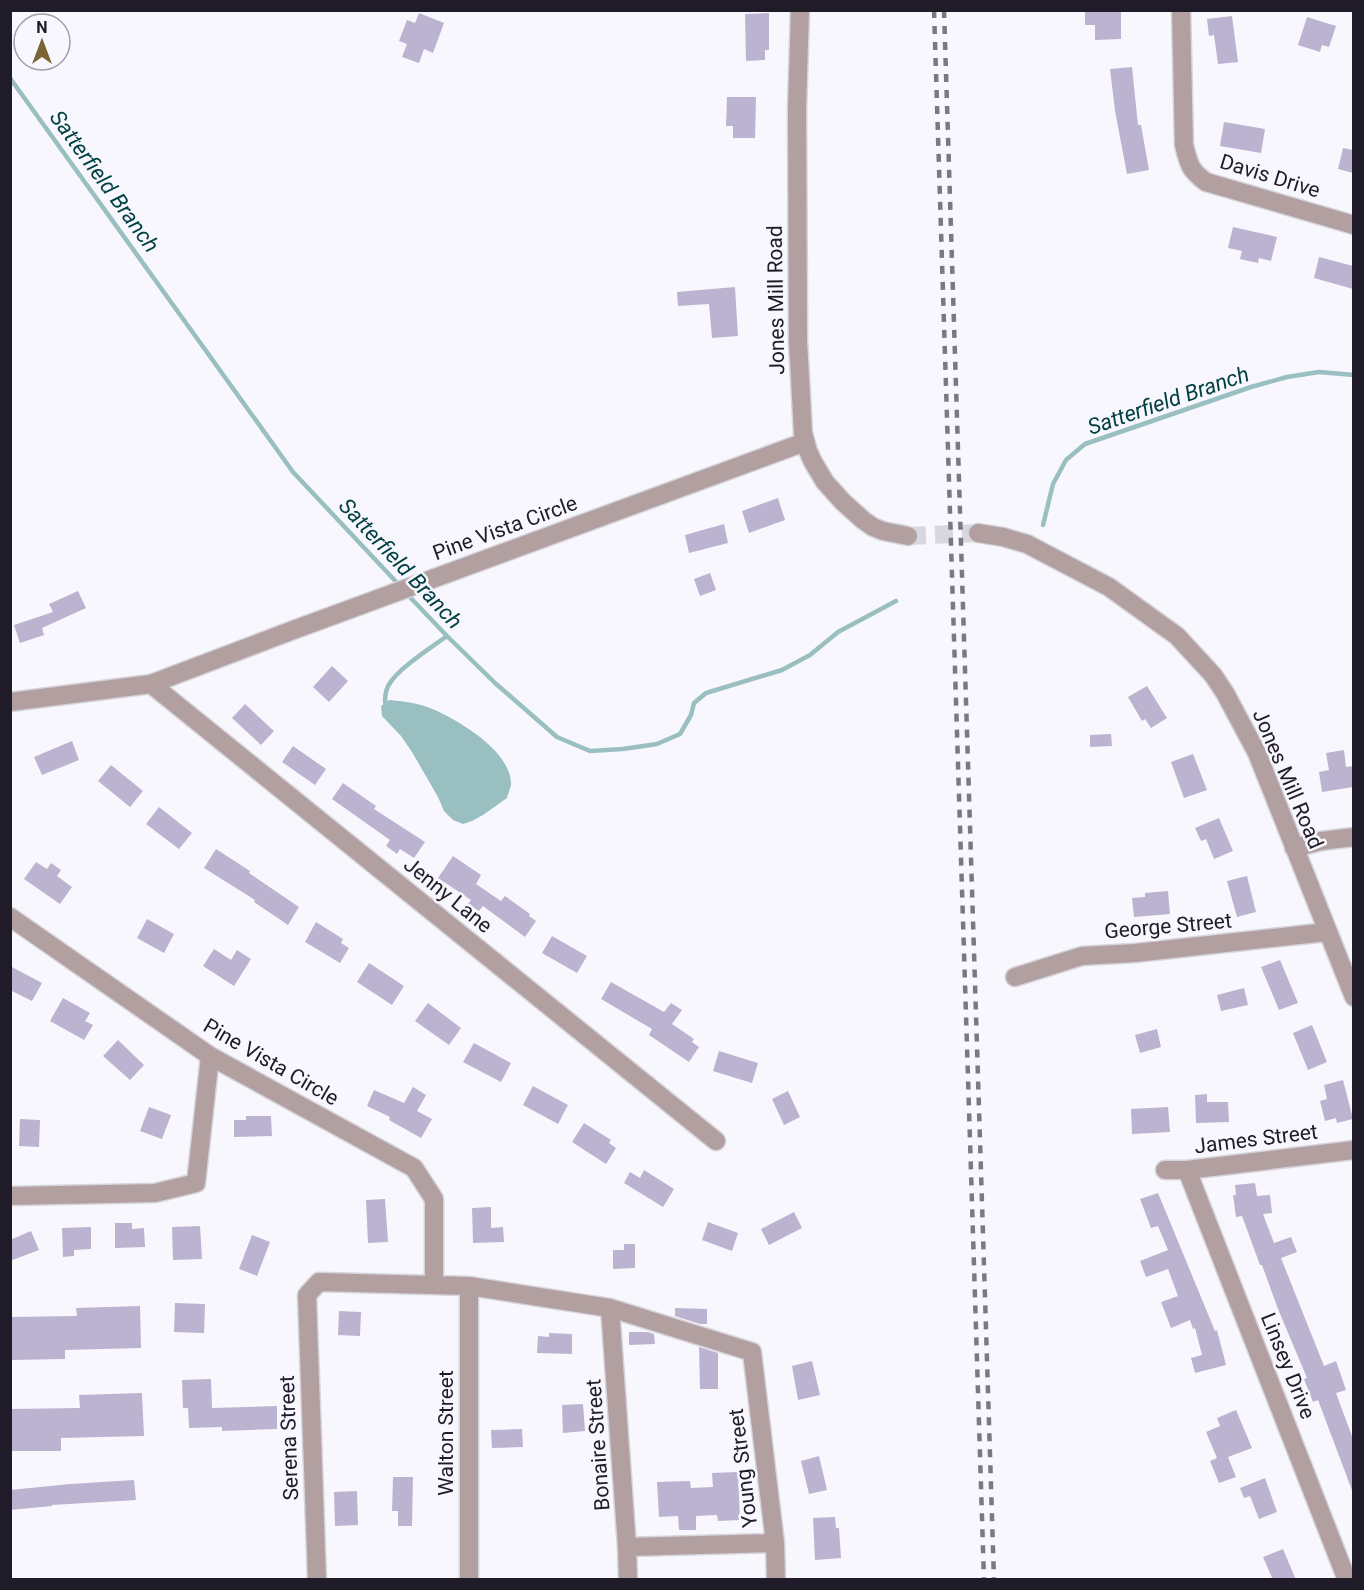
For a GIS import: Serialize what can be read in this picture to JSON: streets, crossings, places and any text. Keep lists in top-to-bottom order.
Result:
{
  "streets": {
    "street": [
      "Davis Drive",
      "Jones Mill Road",
      "Pine Vista Circle",
      "Jenny Lane",
      "George Street",
      "James Street",
      "Linsey Drive",
      "Walton Street",
      "Serena Street",
      "Bonaire Street",
      "Young Street"
    ]
  },
  "crossings": [
    ["Jones Mill Road", "Pine Vista Circle"],
    ["Jones Mill Road", "George Street"],
    ["Pine Vista Circle", "Jenny Lane"],
    ["Pine Vista Circle", "Serena Street"],
    ["James Street", "Linsey Drive"],
    ["Bonaire Street", "Young Street"]
  ],
  "water": ["Satterfield Branch"],
  "north": "top"
}
